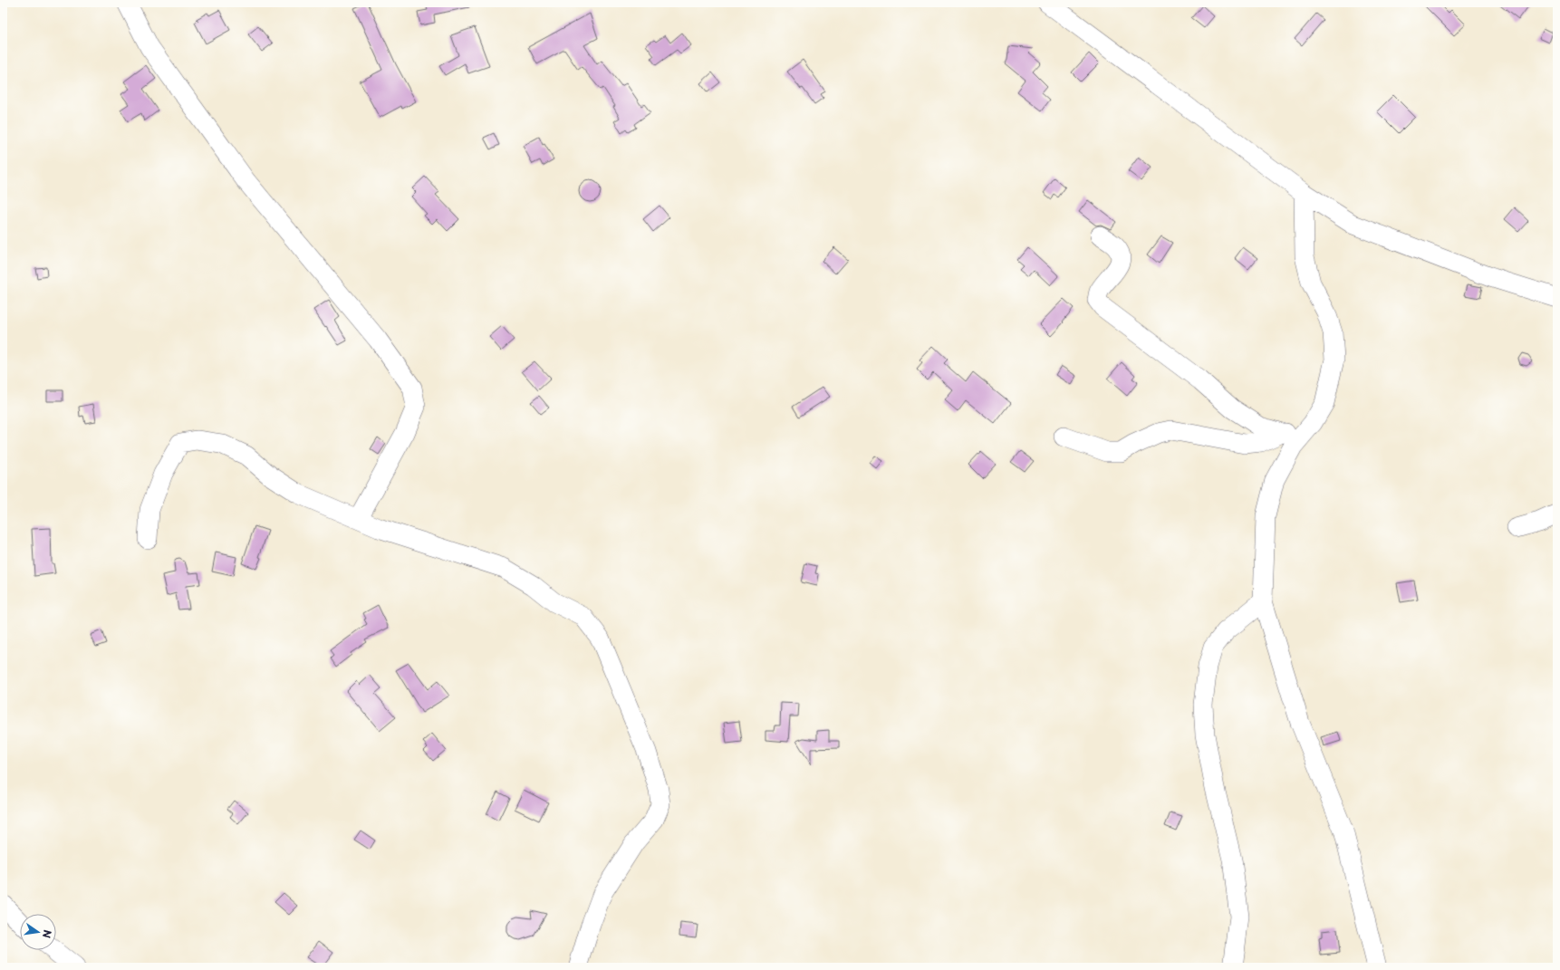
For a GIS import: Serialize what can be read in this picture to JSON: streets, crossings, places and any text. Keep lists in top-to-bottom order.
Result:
{
  "north": "right"
}
